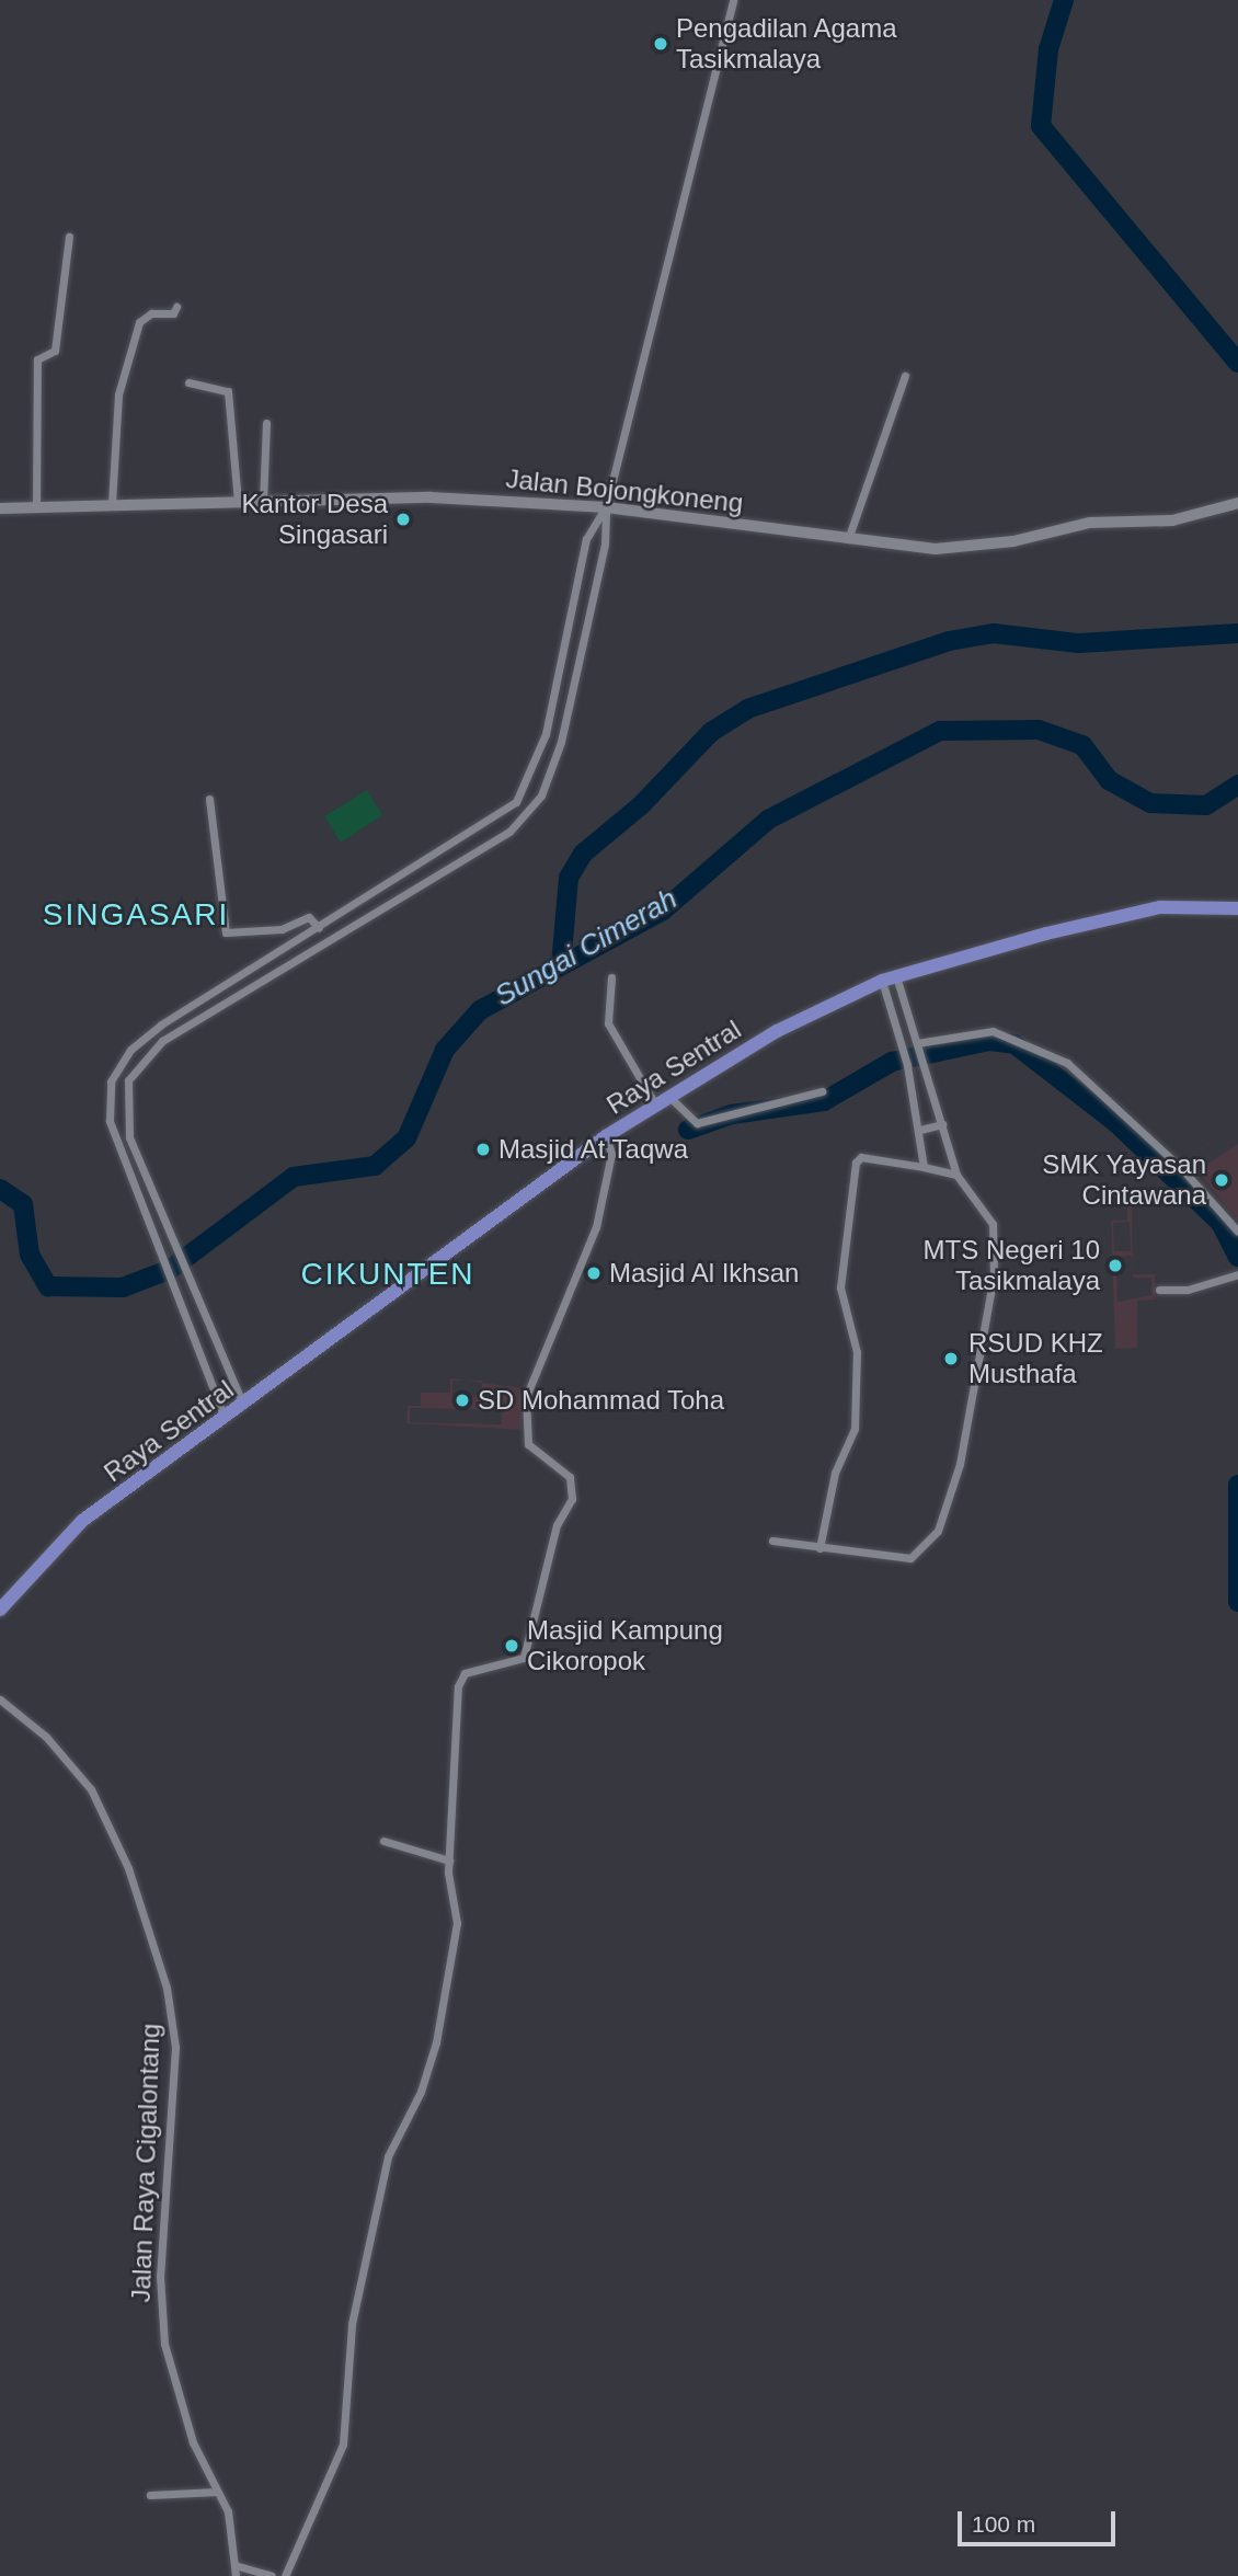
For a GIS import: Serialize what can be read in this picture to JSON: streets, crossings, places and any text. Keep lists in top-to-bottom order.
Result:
{
  "streets": {
    "main road": ["Jalan Bojongkoneng", "Raya Sentral"],
    "street": ["Jalan Raya Cigalontang"]
  },
  "districts": ["SINGASARI", "CIKUNTEN"],
  "water": ["Sungai Cimerah"],
  "places": [
    "Pengadilan Agama Tasikmalaya",
    "Kantor Desa Singasari",
    "Masjid At Taqwa",
    "SMK Yayasan Cintawana",
    "MTS Negeri 10 Tasikmalaya",
    "Masjid Al Ikhsan",
    "RSUD KHZ Musthafa",
    "SD Mohammad Toha",
    "Masjid Kampung Cikoropok"
  ],
  "scale_bar": "100 m"
}
